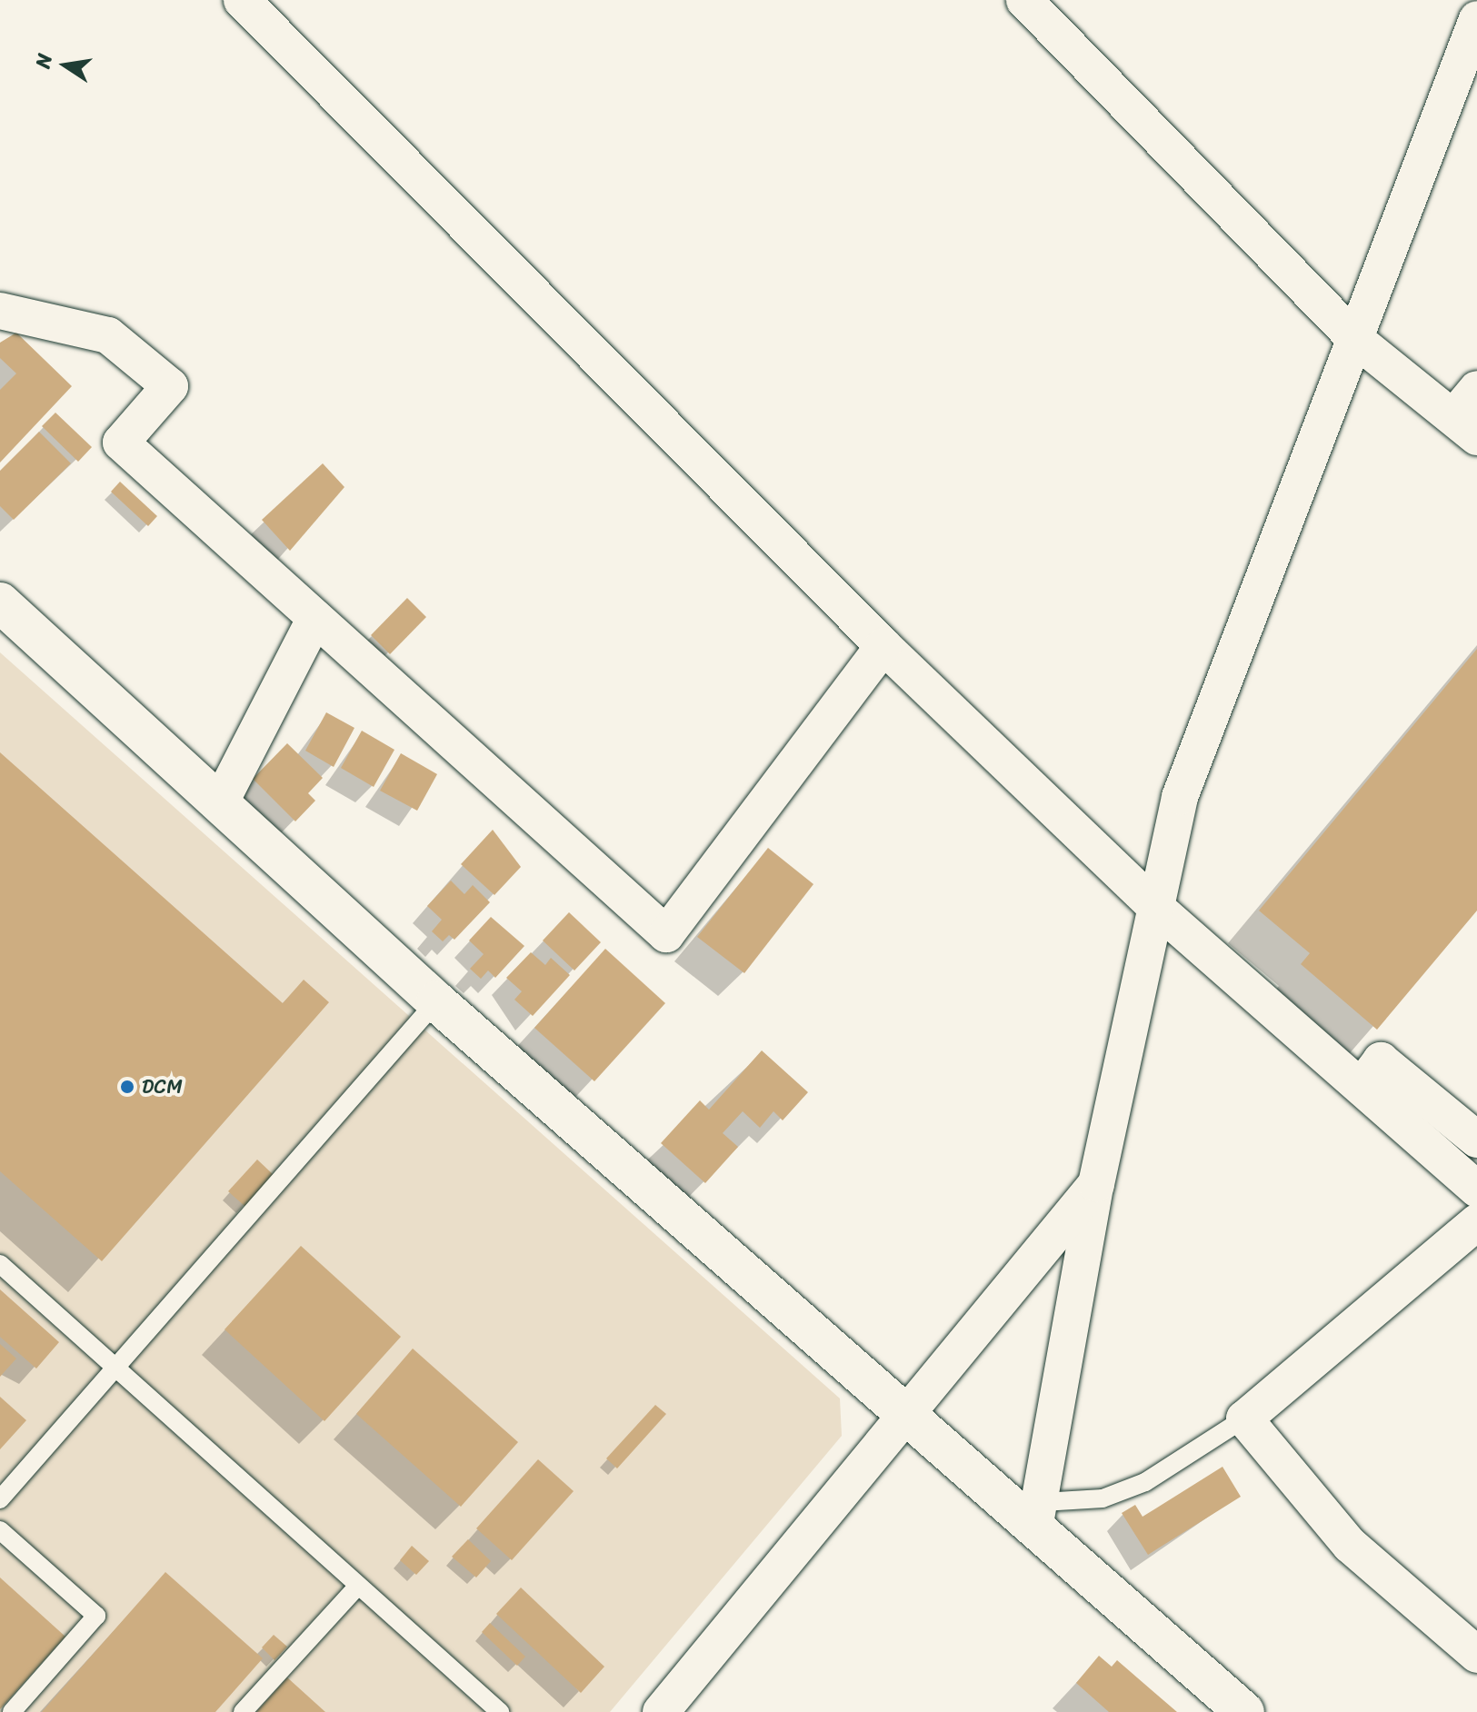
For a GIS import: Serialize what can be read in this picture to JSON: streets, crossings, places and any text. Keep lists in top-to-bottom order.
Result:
{
  "places": ["DCM"],
  "north": "left"
}
